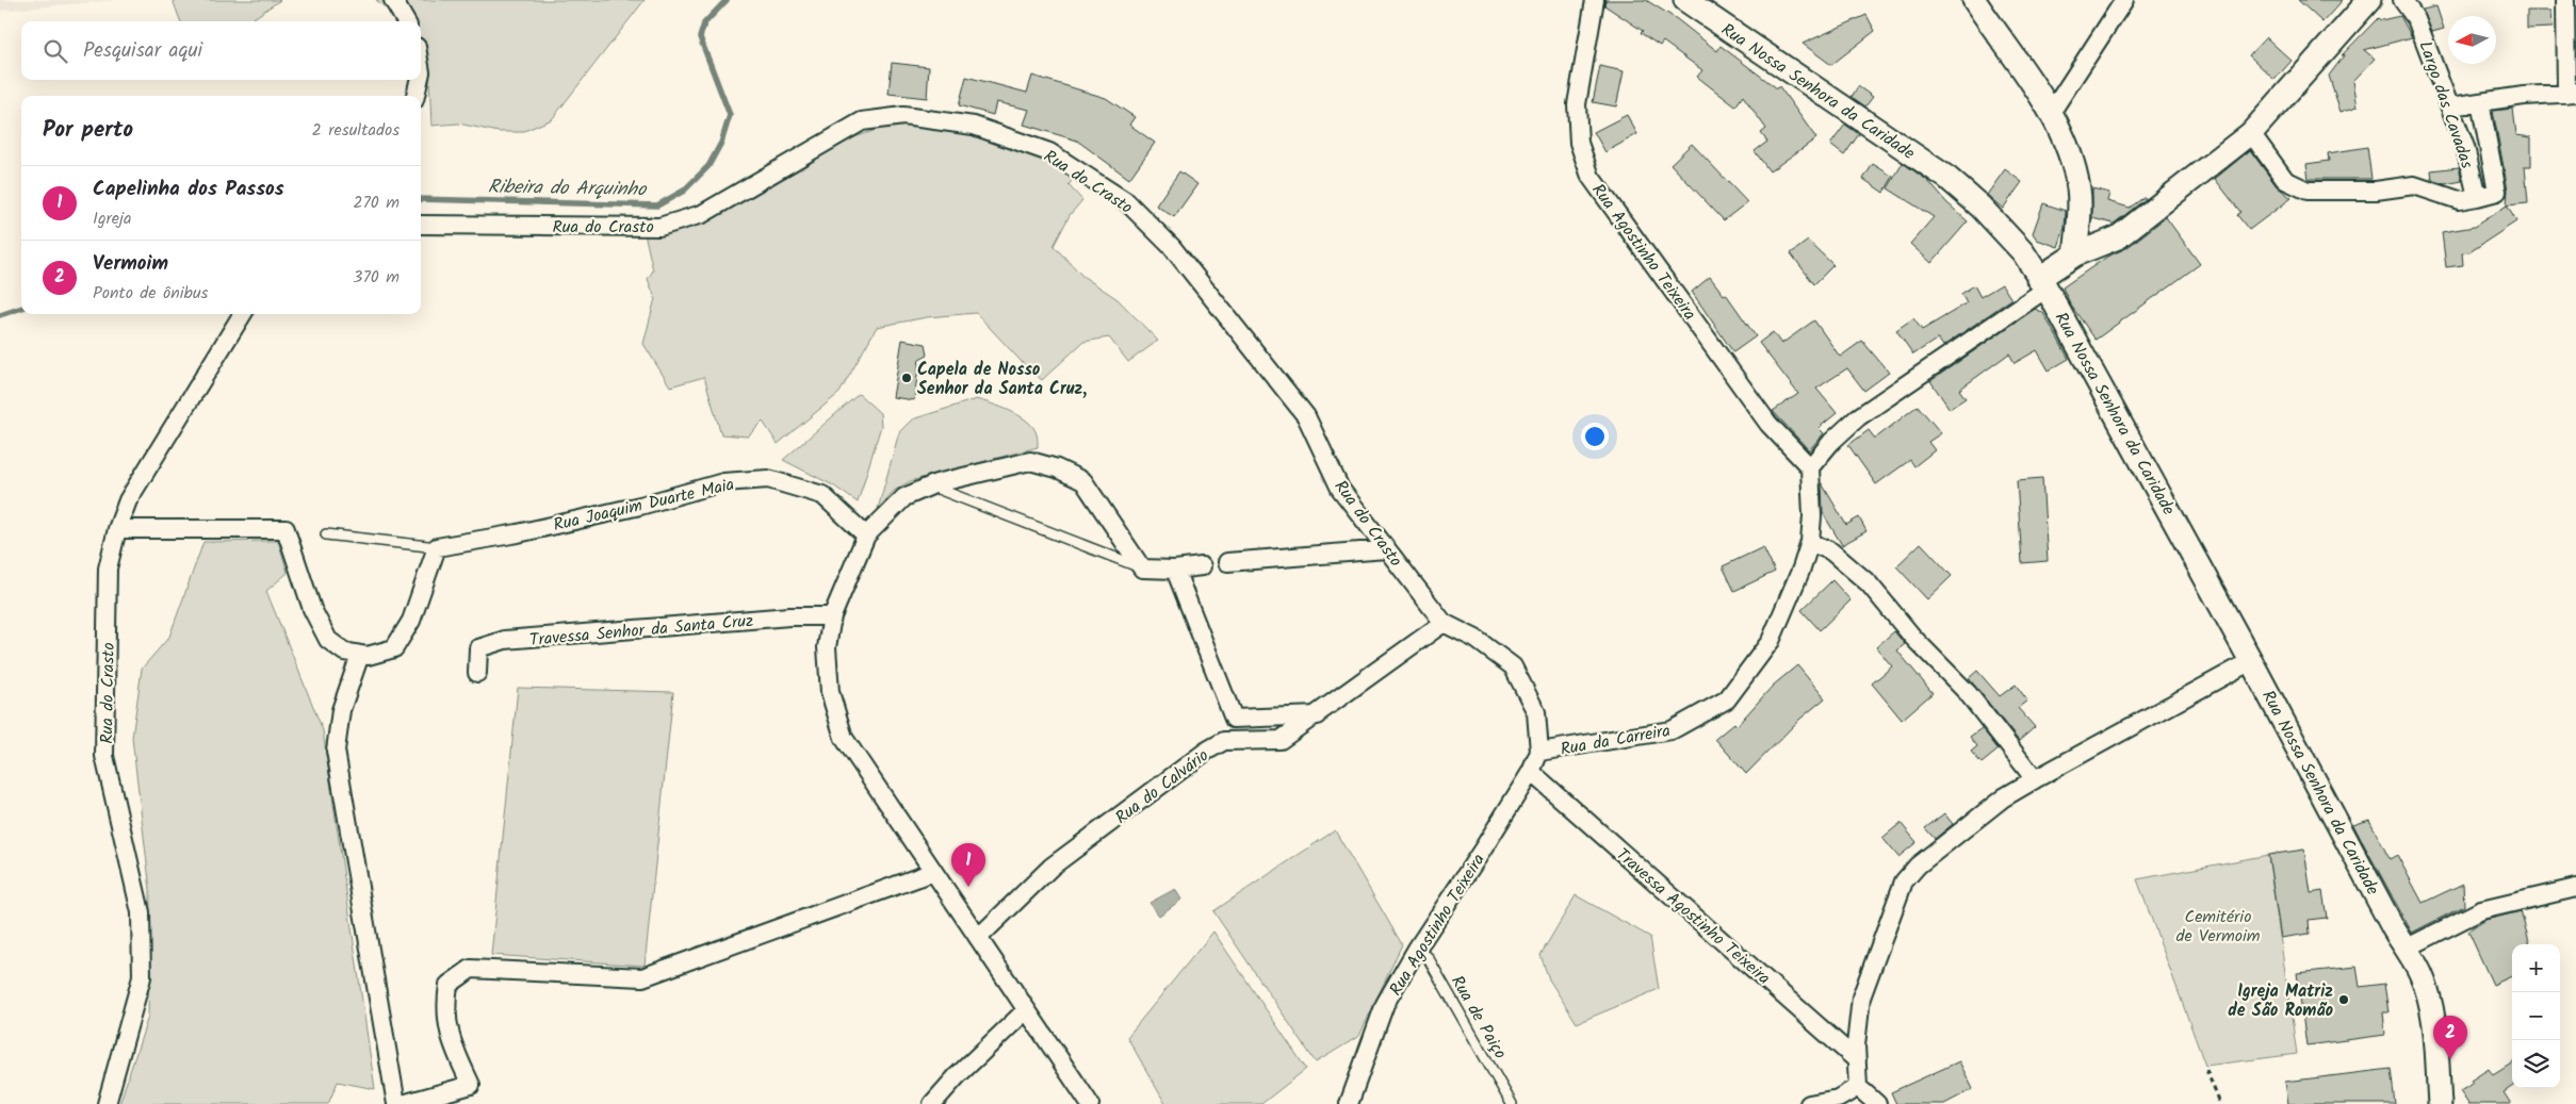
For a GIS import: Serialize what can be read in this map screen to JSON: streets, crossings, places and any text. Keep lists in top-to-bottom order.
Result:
{
  "streets": {
    "street": [
      "Rua Nossa Senhora da Caridade",
      "Largo das Cavadas",
      "Rua do Crasto",
      "Rua Agostinho Teixeira",
      "Rua Joaquim Duarte Maia",
      "Travessa Senhor da Santa Cruz",
      "Rua da Carreira",
      "Rua do Calvário",
      "Travessa Agostinho Teixeira"
    ],
    "lane": ["Rua de Paiço"]
  },
  "crossings": [
    ["Rua do Crasto", "Rua Agostinho Teixeira"],
    ["Rua do Crasto", "Rua da Carreira"],
    ["Rua do Crasto", "Rua do Calvário"],
    ["Rua Agostinho Teixeira", "Rua da Carreira"],
    ["Rua Agostinho Teixeira", "Travessa Agostinho Teixeira"],
    ["Rua Agostinho Teixeira", "Rua de Paiço"]
  ],
  "water": ["Ribeira do Arquinho"],
  "parks": ["Cemitério de Vermoim"],
  "places": ["Capela de Nosso Senhor da Santa Cruz,", "Igreja Matriz de São Romão"],
  "north": "left",
  "page": {
    "search": "Pesquisar aqui",
    "heading": ["Por perto", "2 resultados"],
    "list": [
      {
        "mark": "1",
        "name": "Capelinha dos Passos",
        "note": "Igreja",
        "value": "270 m"
      },
      {
        "mark": "2",
        "name": "Vermoim",
        "note": "Ponto de ônibus",
        "value": "370 m"
      }
    ],
    "pins": ["1", "2"],
    "map_buttons": ["+", "−"]
  }
}
